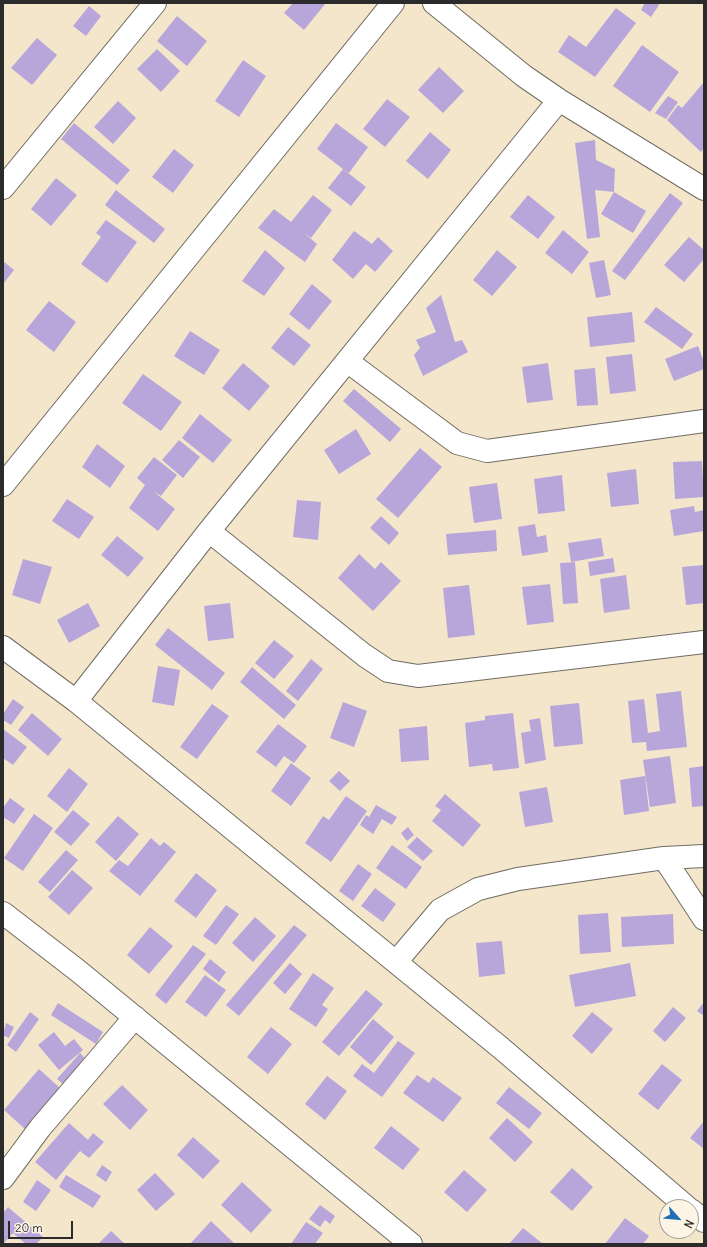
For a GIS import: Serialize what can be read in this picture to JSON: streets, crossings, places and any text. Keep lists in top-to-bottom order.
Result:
{
  "scale_bar": "20 m",
  "north": "bottom right"
}
